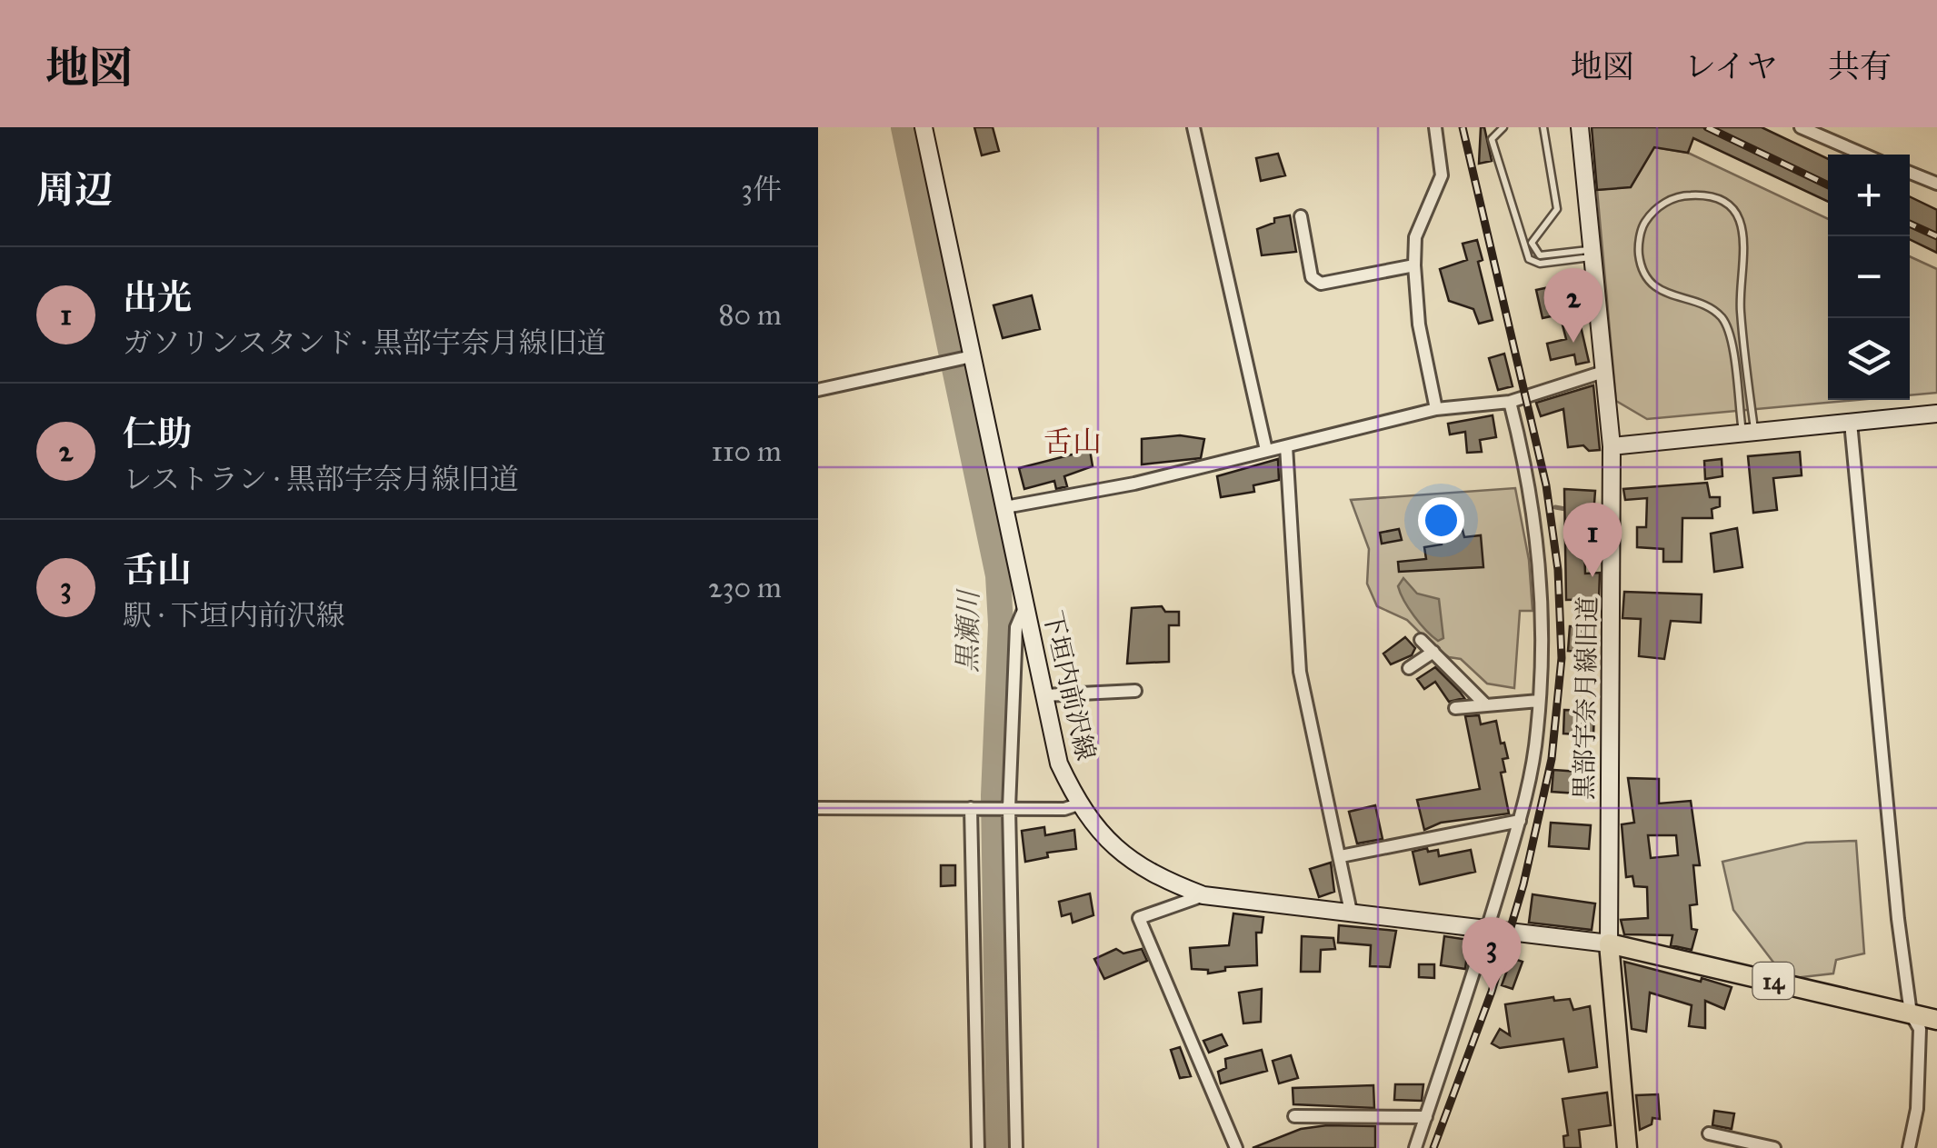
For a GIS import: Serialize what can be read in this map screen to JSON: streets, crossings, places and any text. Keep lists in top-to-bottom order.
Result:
{
  "streets": {
    "main road": ["下垣内前沢線", "黒部宇奈月線旧道", "14"]
  },
  "crossings": [
    ["下垣内前沢線", "黒部宇奈月線旧道"],
    ["下垣内前沢線", "14"],
    ["黒部宇奈月線旧道", "14"]
  ],
  "districts": ["舌山"],
  "water": ["黒瀬川"],
  "page": {
    "header": "地図",
    "nav": ["地図", "レイヤ", "共有"],
    "heading": ["周辺", "3件"],
    "map_buttons": ["+", "−"],
    "list": [
      {
        "mark": "1",
        "name": "出光",
        "note": "ガソリンスタンド · 黒部宇奈月線旧道",
        "value": "80 m"
      },
      {
        "mark": "2",
        "name": "仁助",
        "note": "レストラン · 黒部宇奈月線旧道",
        "value": "110 m"
      },
      {
        "mark": "3",
        "name": "舌山",
        "note": "駅 · 下垣内前沢線",
        "value": "230 m"
      }
    ],
    "pins": ["2", "1", "3"]
  }
}
